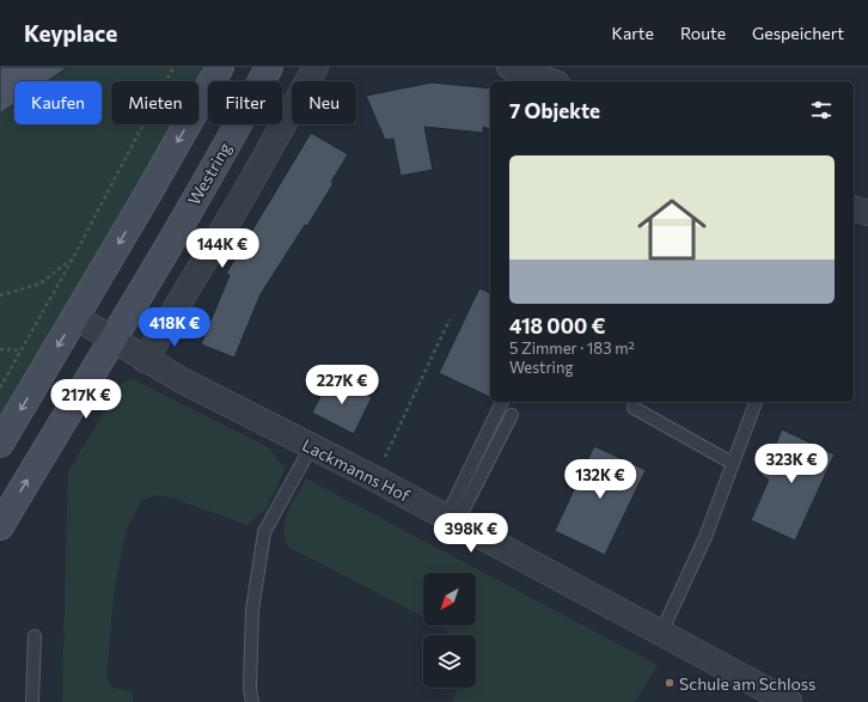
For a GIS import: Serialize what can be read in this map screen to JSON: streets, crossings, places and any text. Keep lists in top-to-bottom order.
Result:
{
  "streets": {
    "main road": ["Westring"],
    "street": ["Lackmanns Hof"]
  },
  "crossings": [
    ["Westring", "Lackmanns Hof"]
  ],
  "places": ["Schule am Schloss"],
  "north": "bottom left",
  "page": {
    "header": "Keyplace",
    "nav": ["Karte", "Route", "Gespeichert"],
    "chip": [
      "Kaufen",
      "Mieten",
      "Filter",
      "Neu"
    ],
    "heading": "7 Objekte",
    "list": [
      {
        "name": "418 000 €",
        "note": "5 Zimmer · 183 m² · Westring"
      }
    ],
    "price": [
      "144K €",
      "418K €",
      "227K €",
      "217K €",
      "323K €",
      "132K €",
      "398K €"
    ]
  }
}
